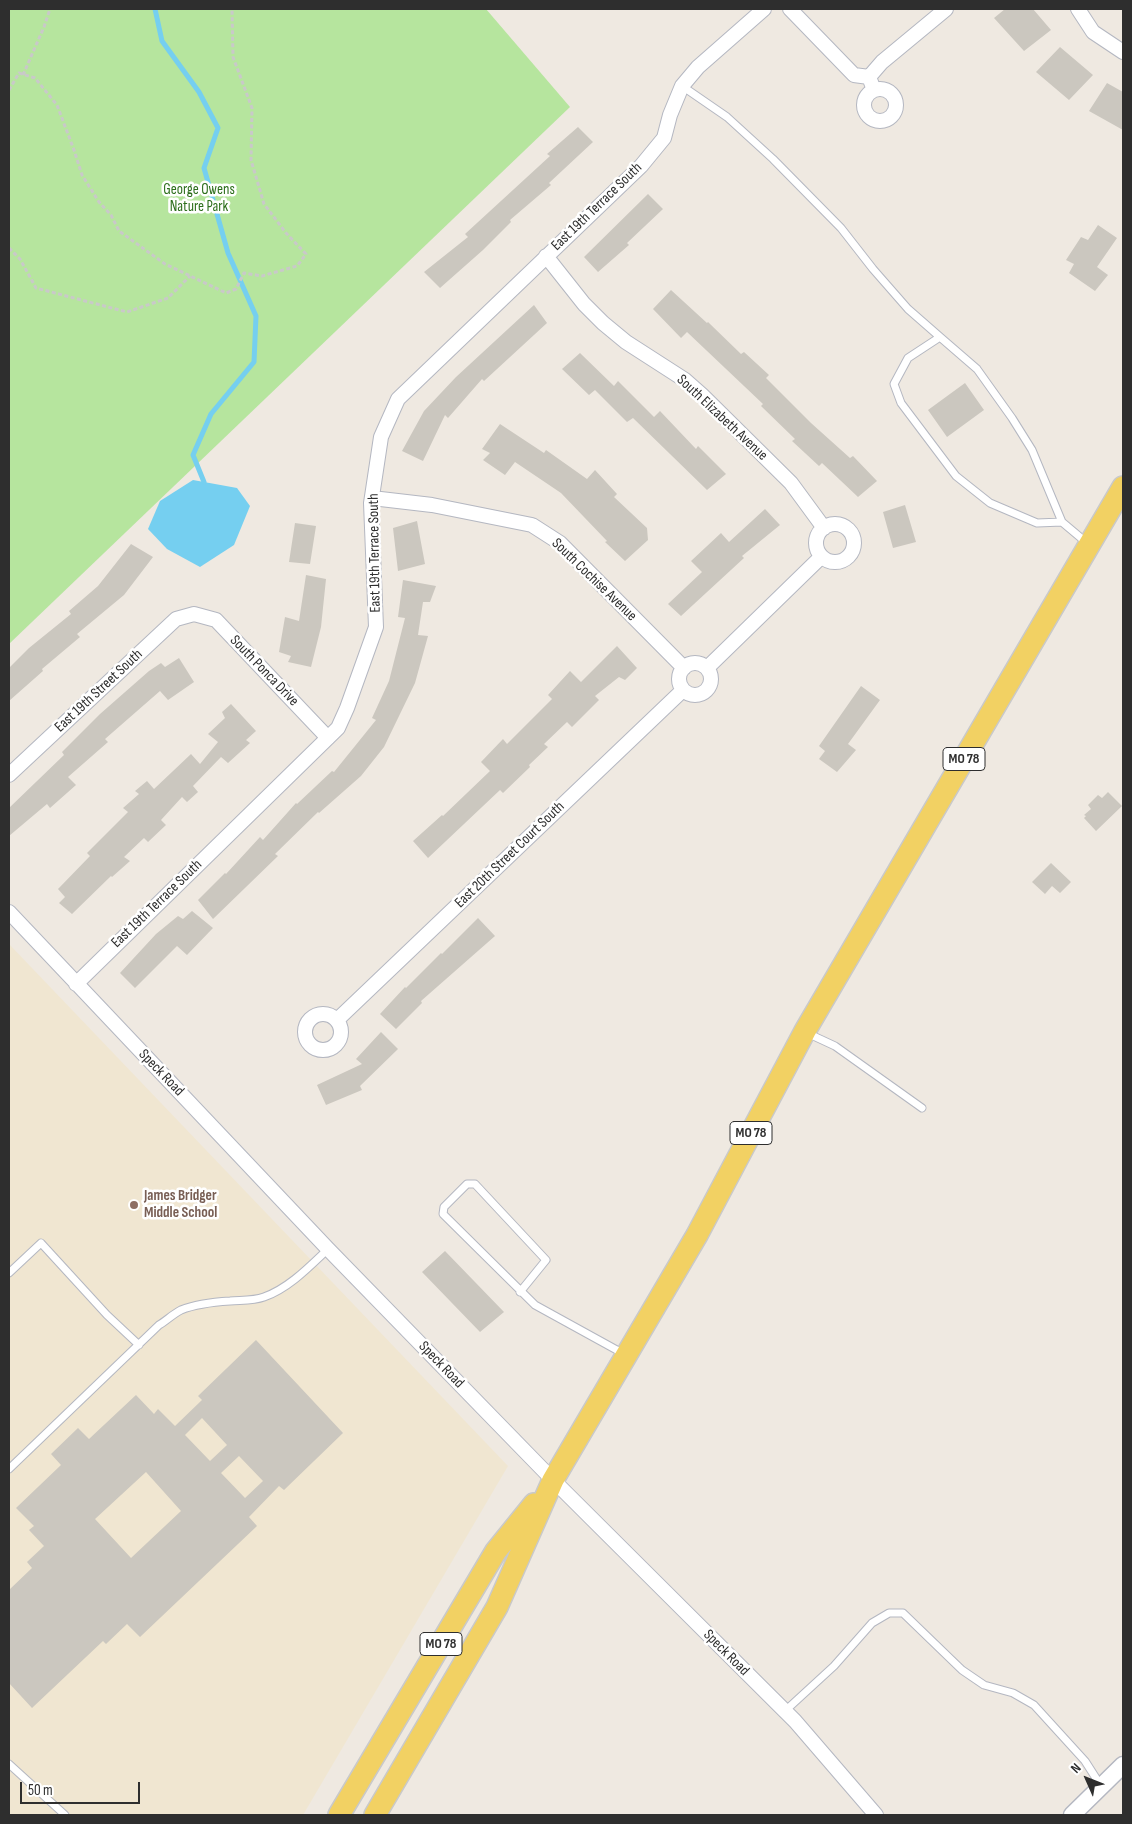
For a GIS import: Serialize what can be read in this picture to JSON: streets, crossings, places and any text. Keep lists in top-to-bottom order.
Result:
{
  "streets": {
    "main road": ["MO 78"],
    "street": [
      "East 19th Terrace South",
      "South Elizabeth Avenue",
      "South Cochise Avenue",
      "South Ponca Drive",
      "East 19th Street South",
      "East 20th Street Court South",
      "Speck Road"
    ]
  },
  "crossings": [
    ["East 19th Terrace South", "South Elizabeth Avenue"],
    ["East 19th Terrace South", "South Cochise Avenue"],
    ["East 19th Terrace South", "South Ponca Drive"],
    ["East 19th Terrace South", "Speck Road"],
    ["South Cochise Avenue", "East 20th Street Court South"],
    ["South Ponca Drive", "East 19th Street South"],
    ["MO 78", "Speck Road"]
  ],
  "parks": ["George Owens Nature Park"],
  "places": ["James Bridger Middle School"],
  "scale_bar": "50 m",
  "north": "top left"
}
